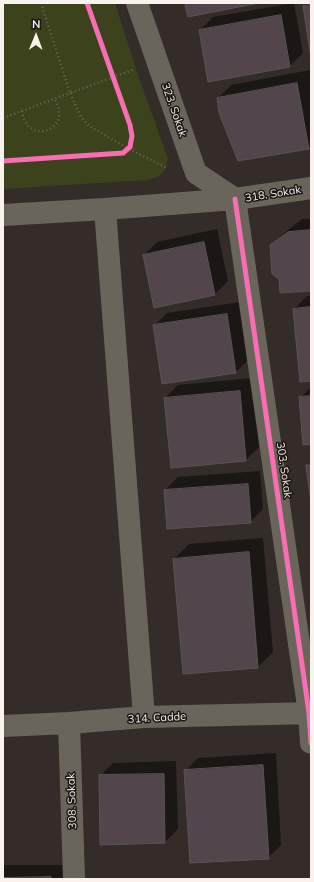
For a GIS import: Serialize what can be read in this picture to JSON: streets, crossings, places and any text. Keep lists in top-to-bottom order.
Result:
{
  "streets": {
    "street": [
      "323. Sokak",
      "318. Sokak",
      "303. Sokak",
      "314. Cadde",
      "308. Sokak"
    ]
  },
  "crossings": [
    ["323. Sokak", "318. Sokak"],
    ["323. Sokak", "303. Sokak"],
    ["318. Sokak", "303. Sokak"],
    ["303. Sokak", "314. Cadde"],
    ["314. Cadde", "308. Sokak"]
  ],
  "north": "top"
}
